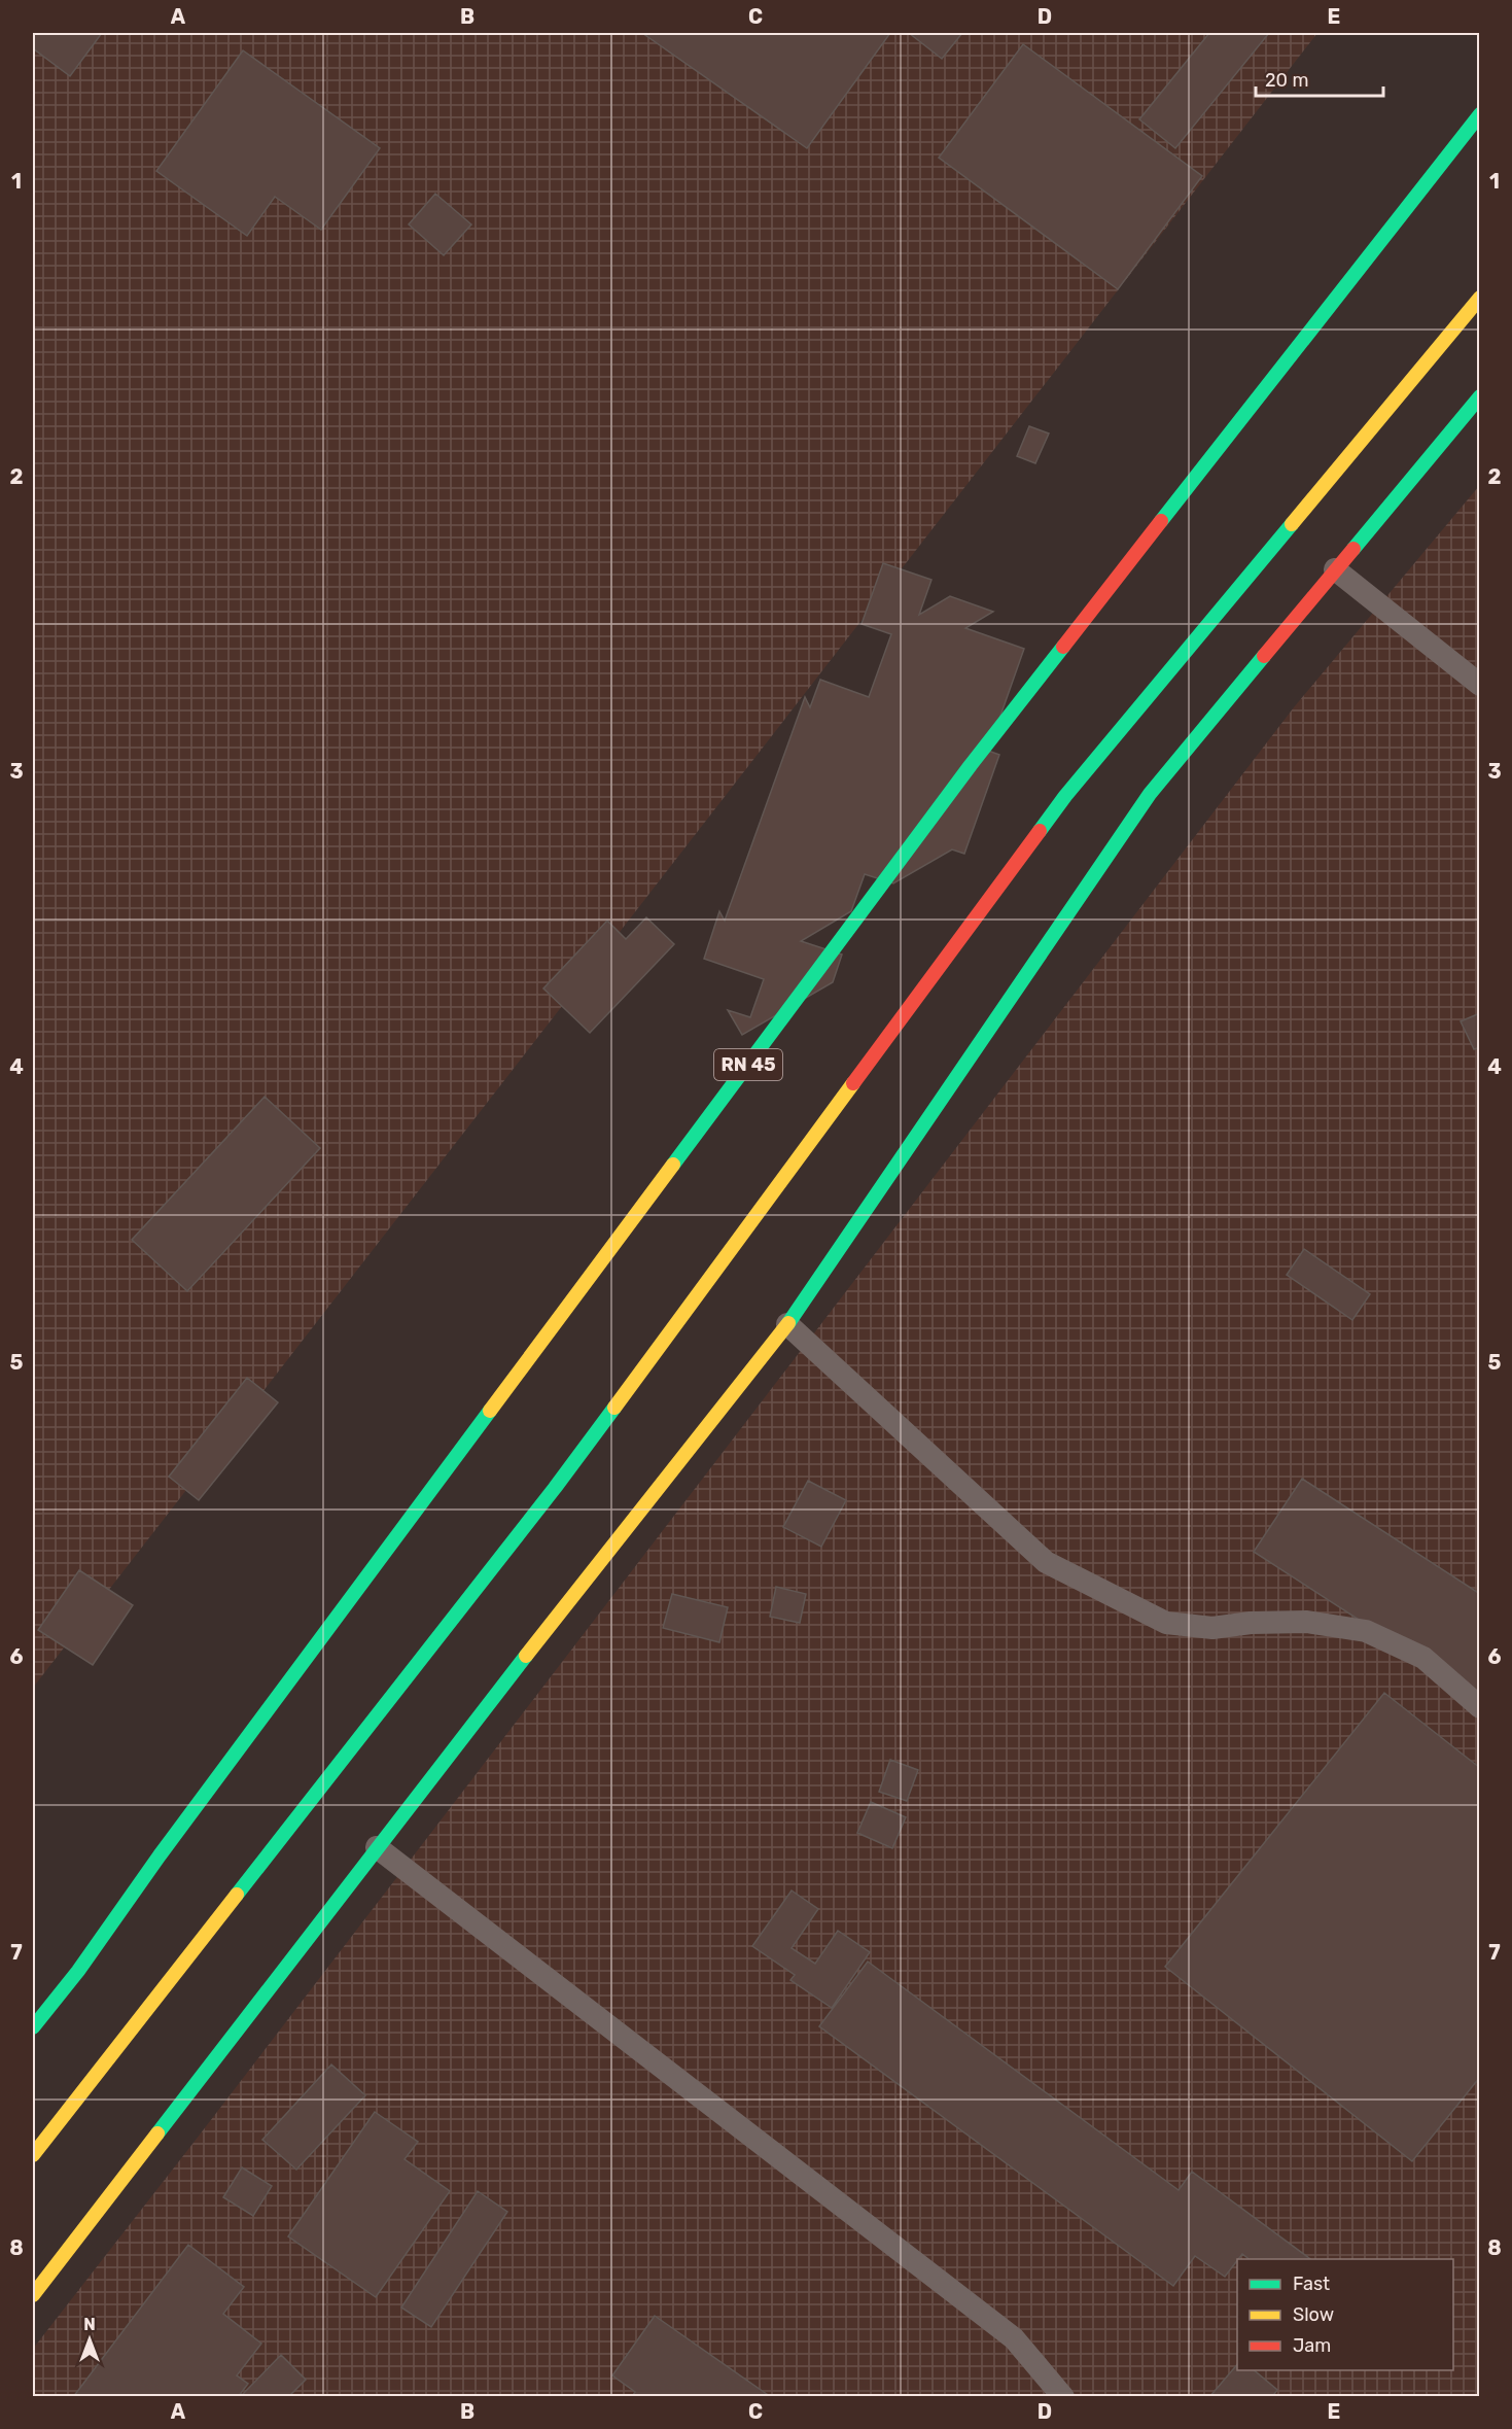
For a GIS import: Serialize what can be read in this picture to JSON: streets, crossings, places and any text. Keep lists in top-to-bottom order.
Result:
{
  "streets": {
    "main road": ["RN 45"]
  },
  "legend": ["Fast", "Slow", "Jam"],
  "scale_bar": "20 m",
  "north": "top",
  "grid": {
    "columns": [
      "A",
      "B",
      "C",
      "D",
      "E"
    ],
    "rows": [
      "1",
      "2",
      "3",
      "4",
      "5",
      "6",
      "7",
      "8"
    ]
  }
}
